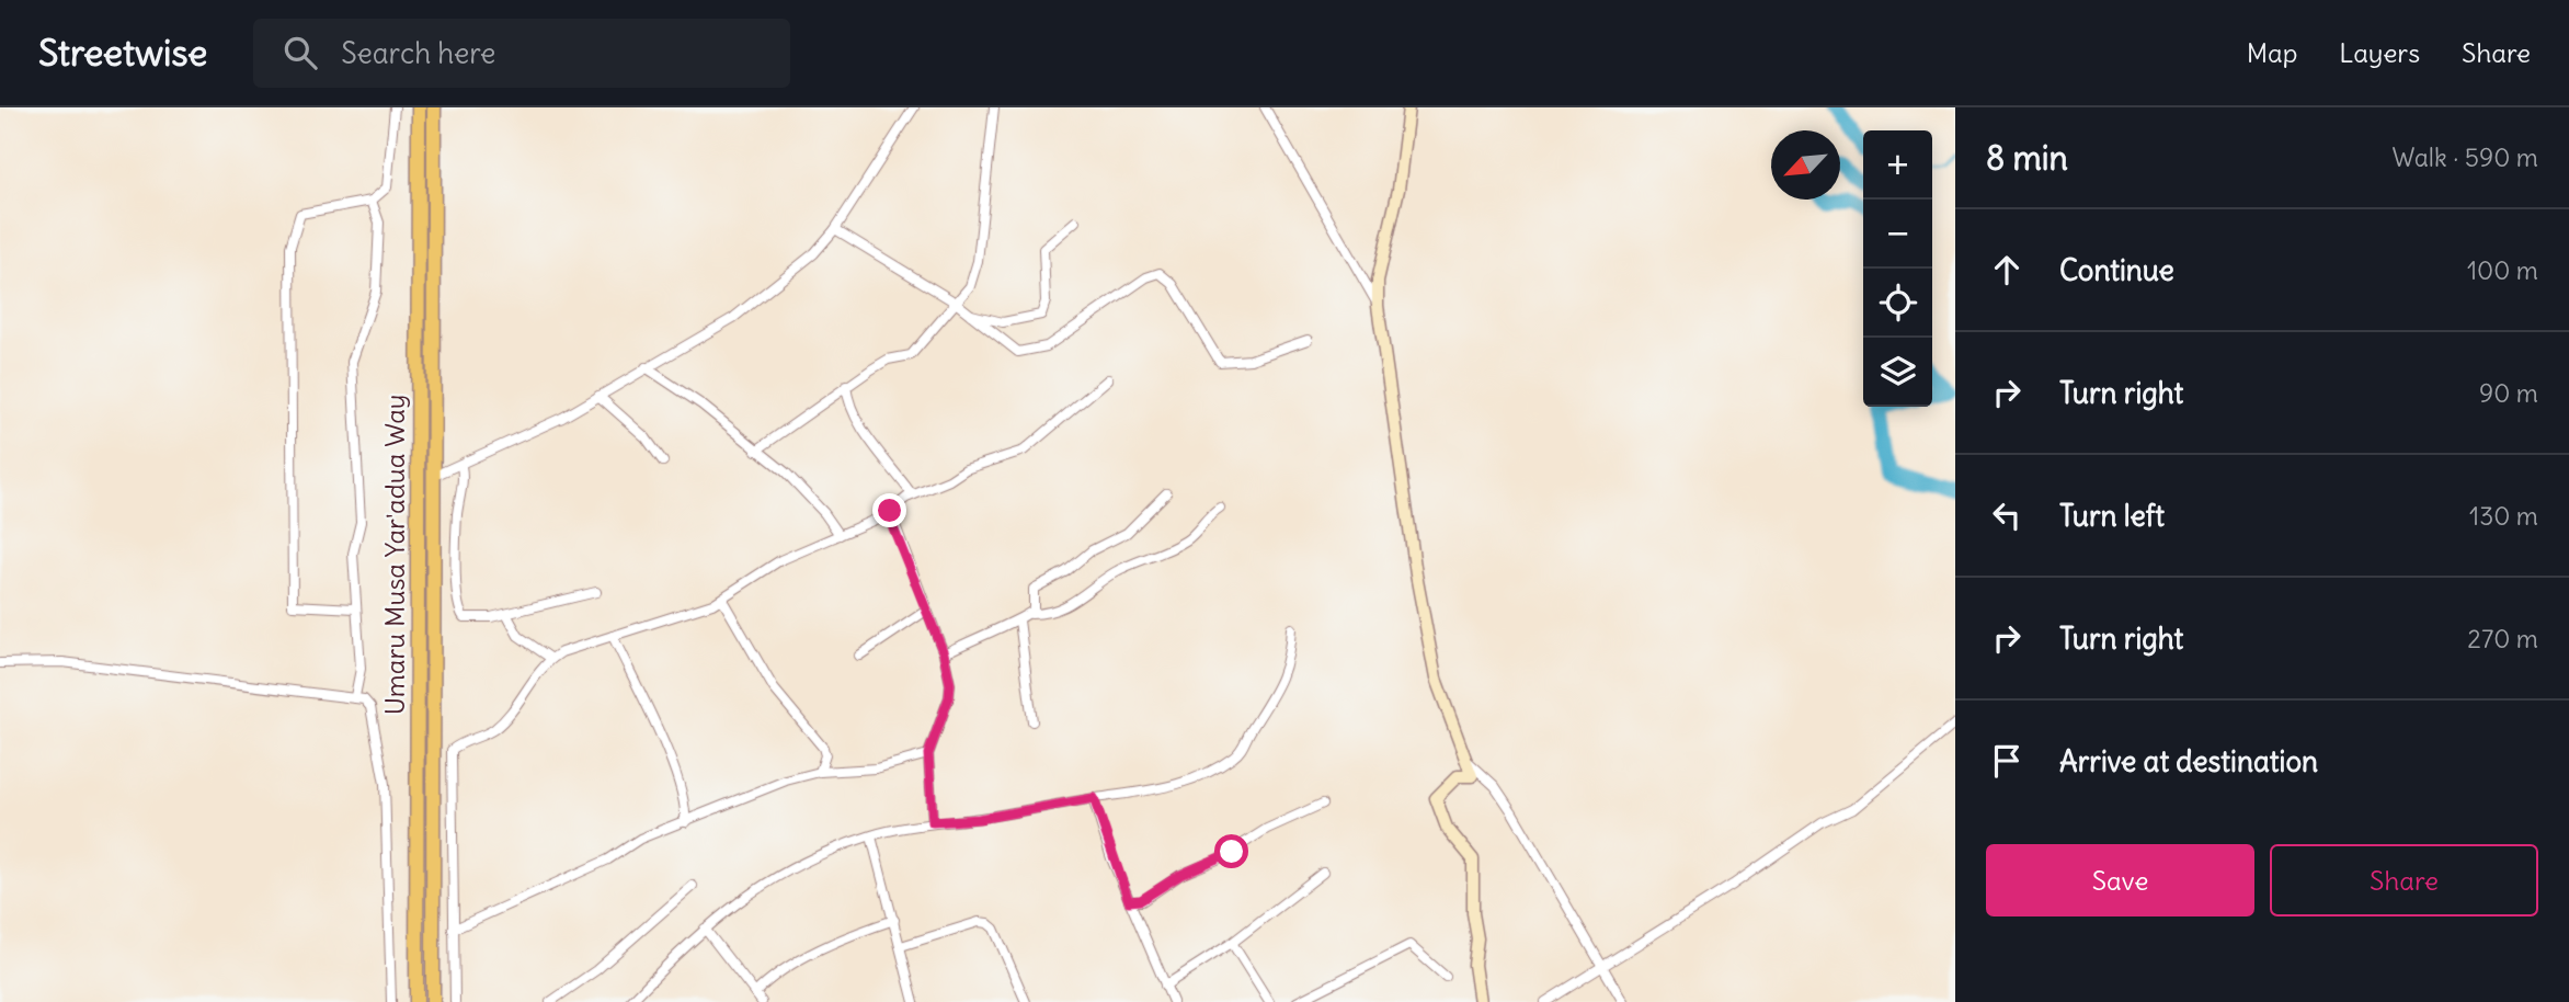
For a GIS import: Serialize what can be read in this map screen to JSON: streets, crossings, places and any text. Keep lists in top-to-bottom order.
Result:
{
  "streets": {
    "main road": ["Umaru Musa Yar'adua Way"]
  },
  "north": "bottom left",
  "page": {
    "header": "Streetwise",
    "search": "Search here",
    "nav": ["Map", "Layers", "Share"],
    "heading": ["8 min", "Walk · 590 m"],
    "map_buttons": ["+", "−"],
    "list": [
      ["Continue", "100 m"],
      ["Turn right", "90 m"],
      ["Turn left", "130 m"],
      ["Turn right", "270 m"],
      "Arrive at destination"
    ],
    "buttons": ["Save", "Share"]
  }
}
